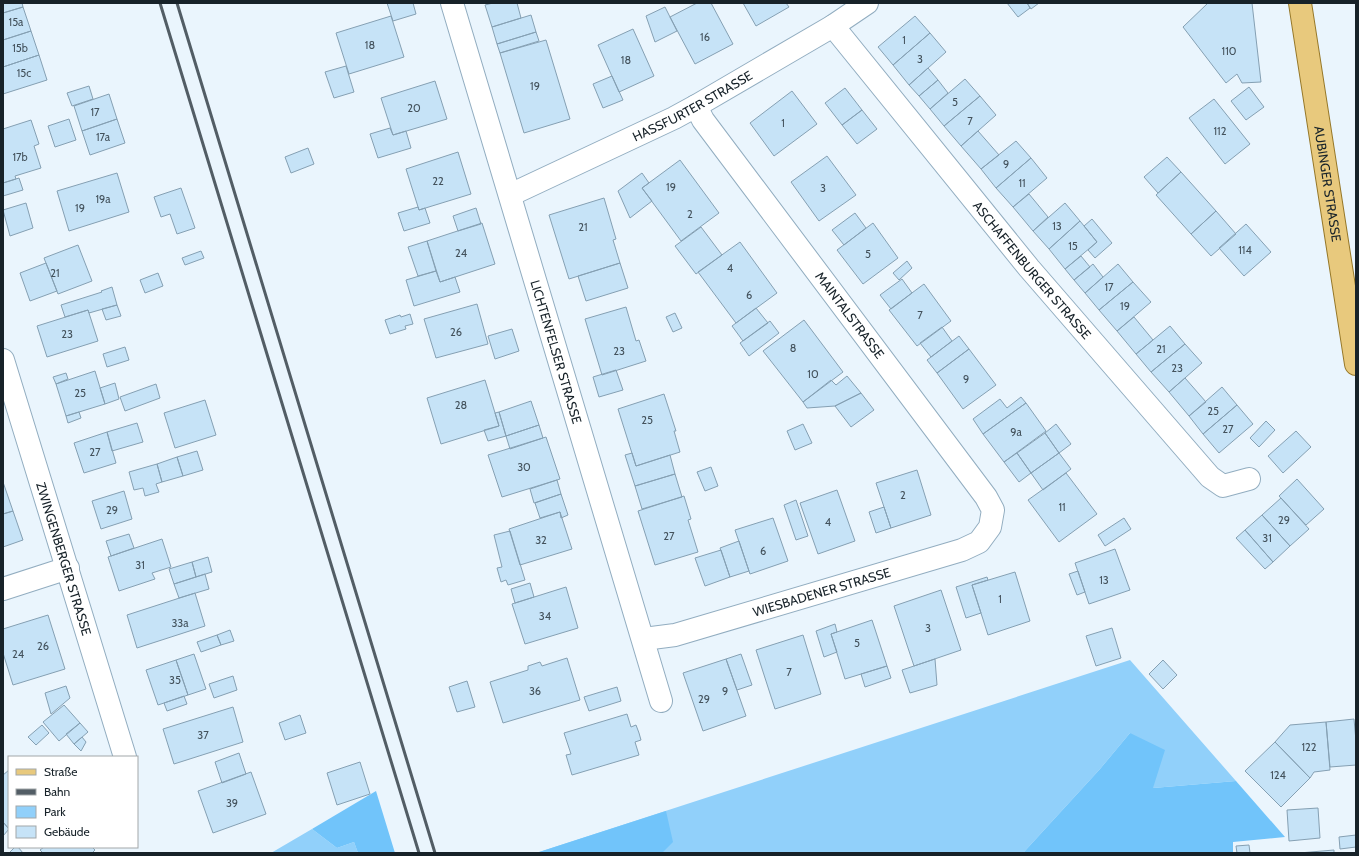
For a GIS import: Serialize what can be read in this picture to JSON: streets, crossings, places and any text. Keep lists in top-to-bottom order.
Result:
{
  "streets": {
    "main road": ["AUBINGER STRASSE"],
    "street": [
      "HASSFURTER STRASSE",
      "ASCHAFFENBURGER STRASSE",
      "MAINTALSTRASSE",
      "LICHTENFELSER STRASSE",
      "ZWINGENBERGER STRASSE",
      "WIESBADENER STRASSE"
    ]
  },
  "crossings": [
    ["HASSFURTER STRASSE", "ASCHAFFENBURGER STRASSE"],
    ["HASSFURTER STRASSE", "MAINTALSTRASSE"],
    ["HASSFURTER STRASSE", "LICHTENFELSER STRASSE"],
    ["MAINTALSTRASSE", "WIESBADENER STRASSE"],
    ["LICHTENFELSER STRASSE", "WIESBADENER STRASSE"]
  ],
  "house_numbers": [
    "15a",
    "16",
    "1",
    "18",
    "15b",
    "110",
    "3",
    "18",
    "15c",
    "19",
    "5",
    "20",
    "17",
    "7",
    "1",
    "112",
    "17a",
    "17b",
    "9",
    "22",
    "11",
    "19",
    "3",
    "19a",
    "19",
    "2",
    "13",
    "21",
    "15",
    "114",
    "24",
    "5",
    "4",
    "21",
    "17",
    "6",
    "19",
    "7",
    "26",
    "23",
    "8",
    "21",
    "23",
    "23",
    "10",
    "9",
    "25",
    "28",
    "25",
    "25",
    "27",
    "9a",
    "27",
    "30",
    "2",
    "11",
    "29",
    "29",
    "4",
    "27",
    "31",
    "32",
    "6",
    "31",
    "13",
    "1",
    "34",
    "33a",
    "3",
    "5",
    "26",
    "24",
    "7",
    "35",
    "36",
    "9",
    "29",
    "37",
    "122",
    "124",
    "39"
  ],
  "legend": [
    "Straße",
    "Bahn",
    "Park",
    "Gebäude"
  ]
}
